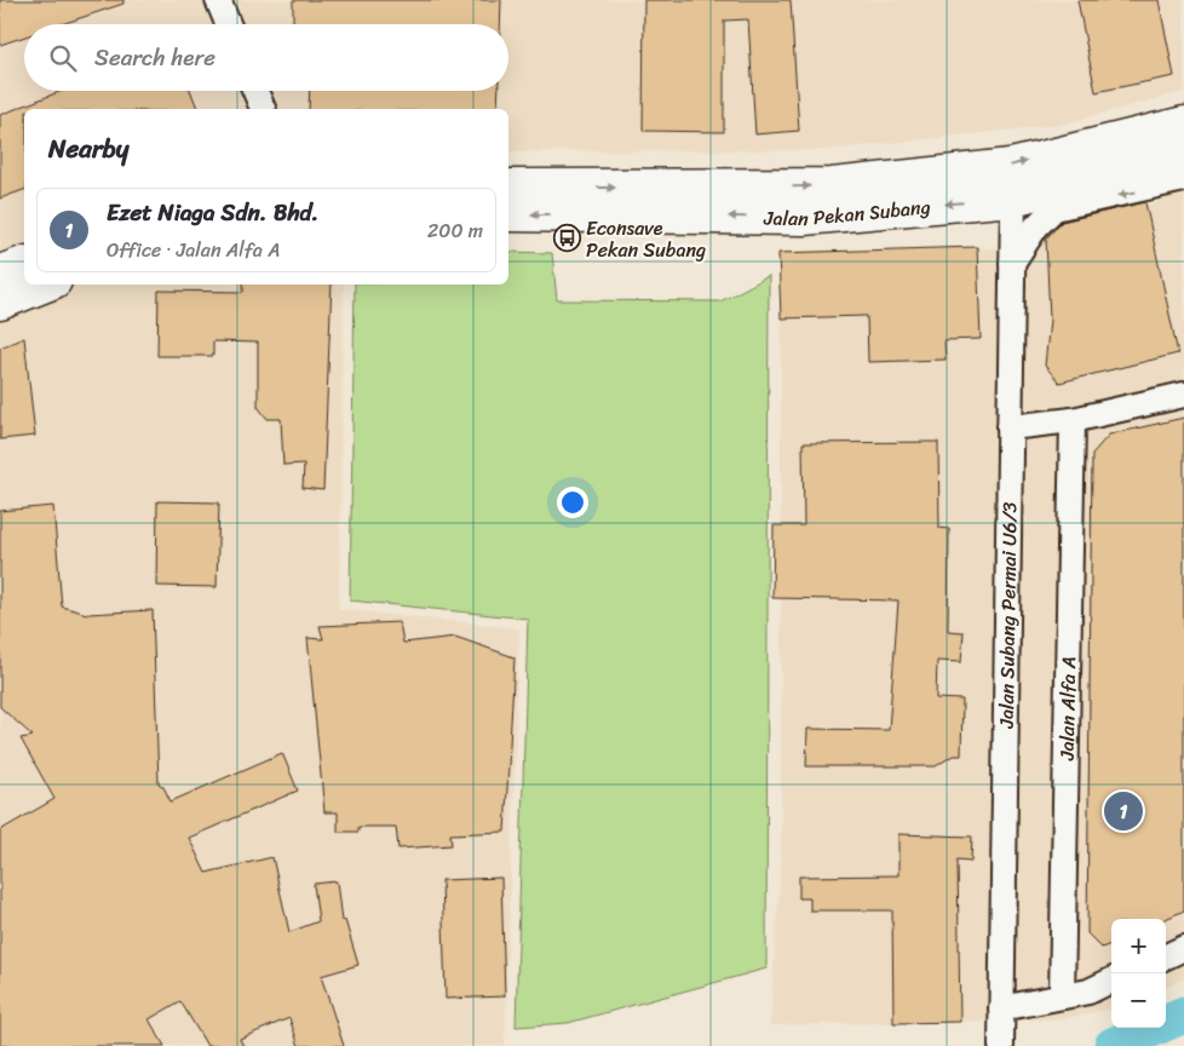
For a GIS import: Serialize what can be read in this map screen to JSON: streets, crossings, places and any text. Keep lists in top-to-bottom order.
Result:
{
  "streets": {
    "main road": ["Jalan Pekan Subang"],
    "street": ["Jalan Subang Permai U6/3", "Jalan Alfa A"]
  },
  "crossings": [
    ["Jalan Pekan Subang", "Jalan Subang Permai U6/3"]
  ],
  "places": {
    "bus stop": ["Econsave Pekan Subang"]
  },
  "page": {
    "search": "Search here",
    "heading": "Nearby",
    "list": [
      {
        "mark": "1",
        "name": "Ezet Niaga Sdn. Bhd.",
        "note": "Office · Jalan Alfa A",
        "value": "200 m"
      }
    ],
    "pins": "1",
    "map_buttons": ["+", "−"]
  }
}
